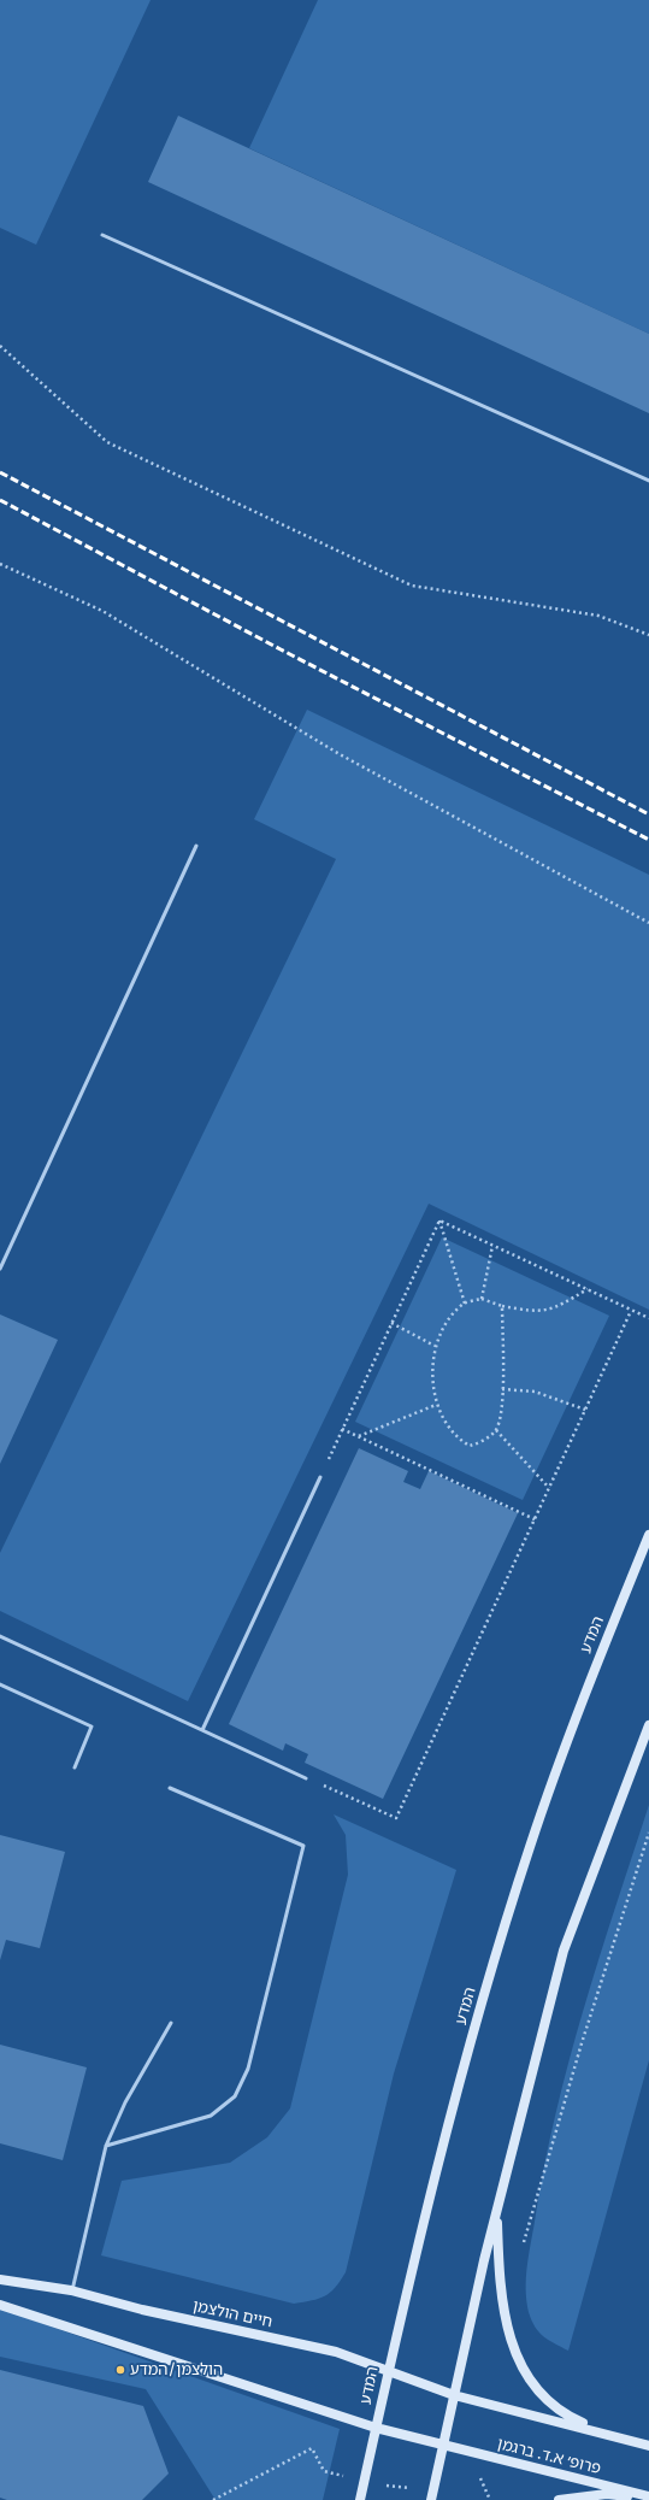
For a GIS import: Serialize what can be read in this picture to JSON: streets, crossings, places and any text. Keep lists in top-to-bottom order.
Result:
{
  "streets": {
    "main road": ["המדע", "חיים הולצמן", "פרופ׳ א.ד. ברגמן"]
  },
  "crossings": [
    ["המדע", "חיים הולצמן"]
  ],
  "places": ["הולצמן/המדע"]
}
